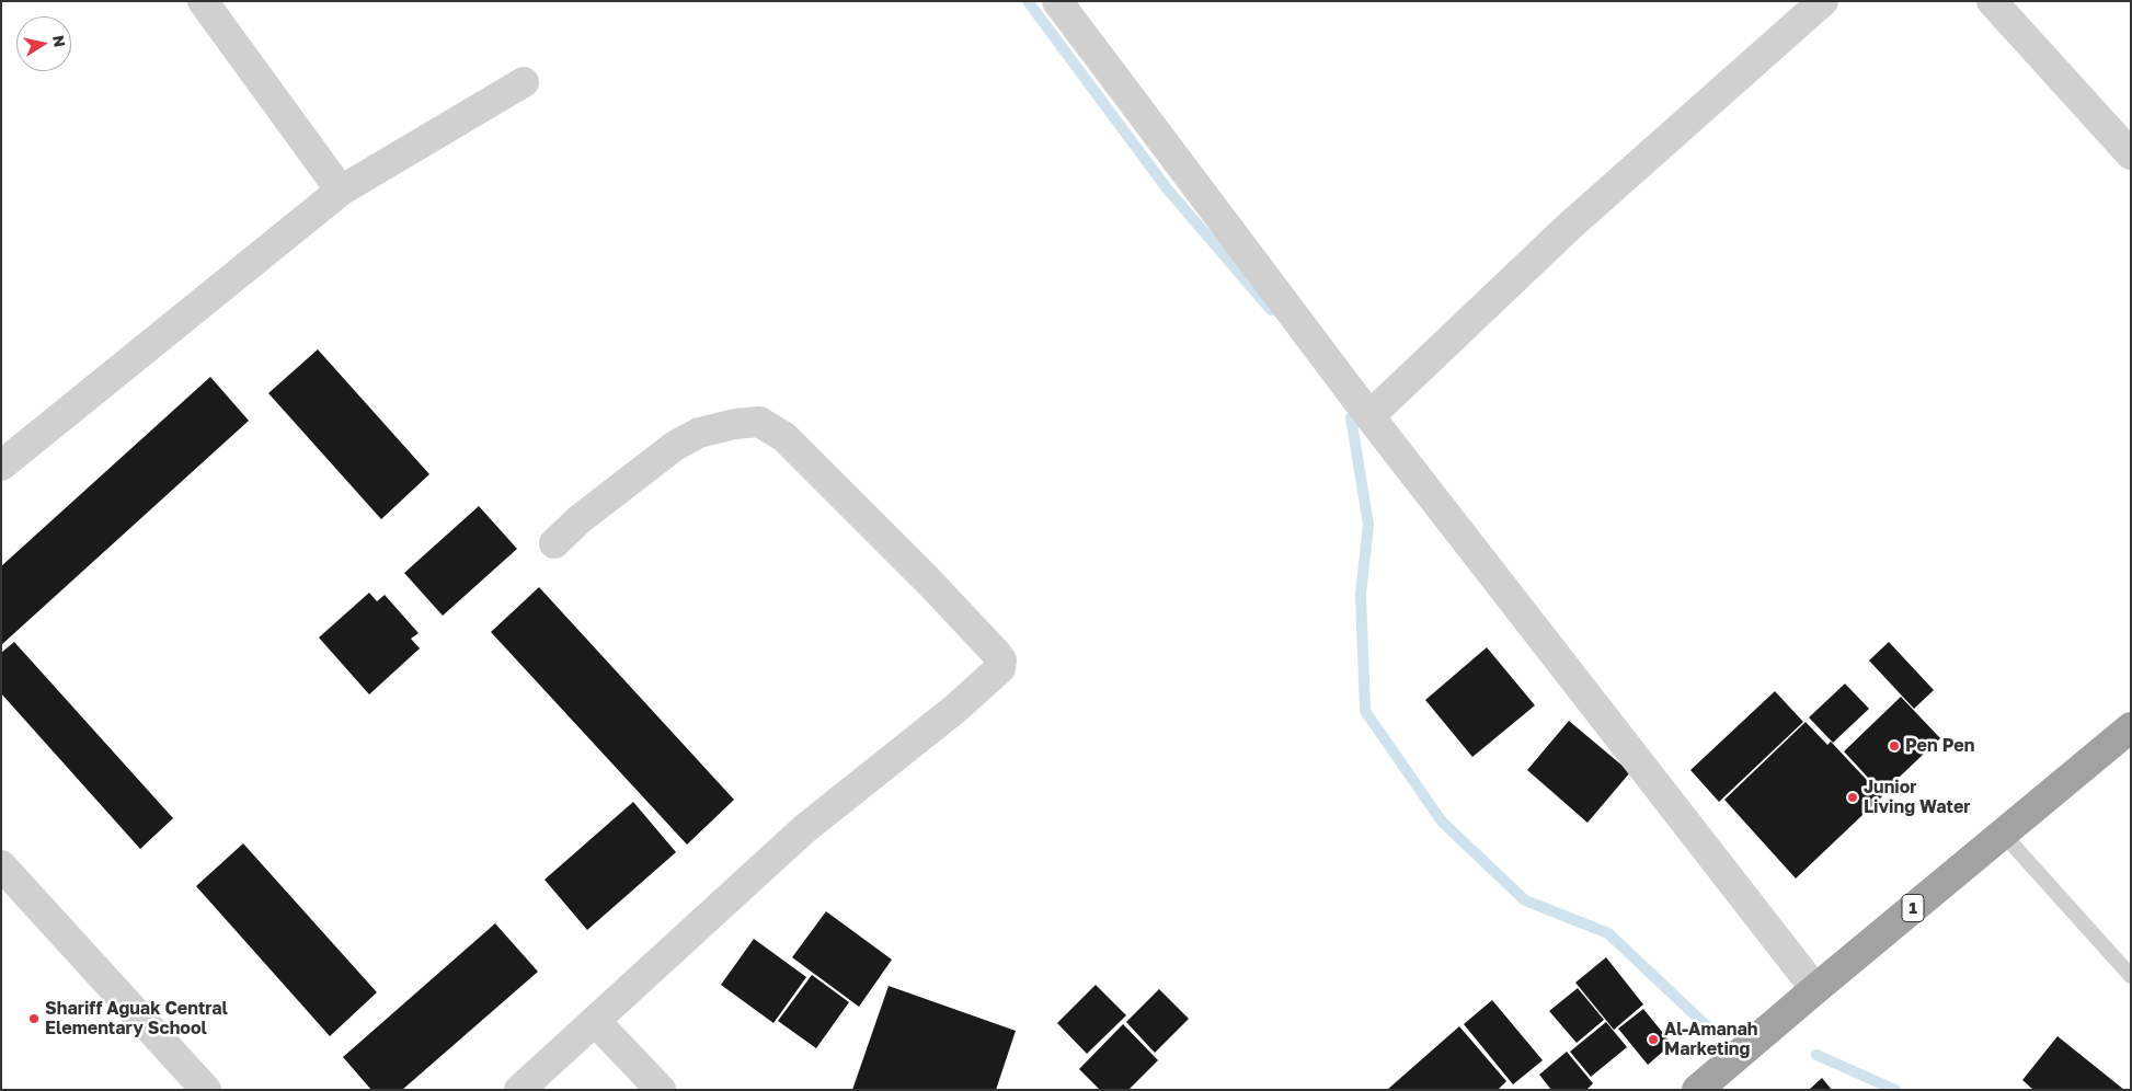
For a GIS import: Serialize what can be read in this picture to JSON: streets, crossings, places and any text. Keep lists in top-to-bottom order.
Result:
{
  "streets": {
    "highway": ["1"]
  },
  "places": [
    "Pen Pen",
    "Junior Living Water",
    "Shariff Aguak Central Elementary School",
    "Al-Amanah Marketing"
  ],
  "north": "right"
}
